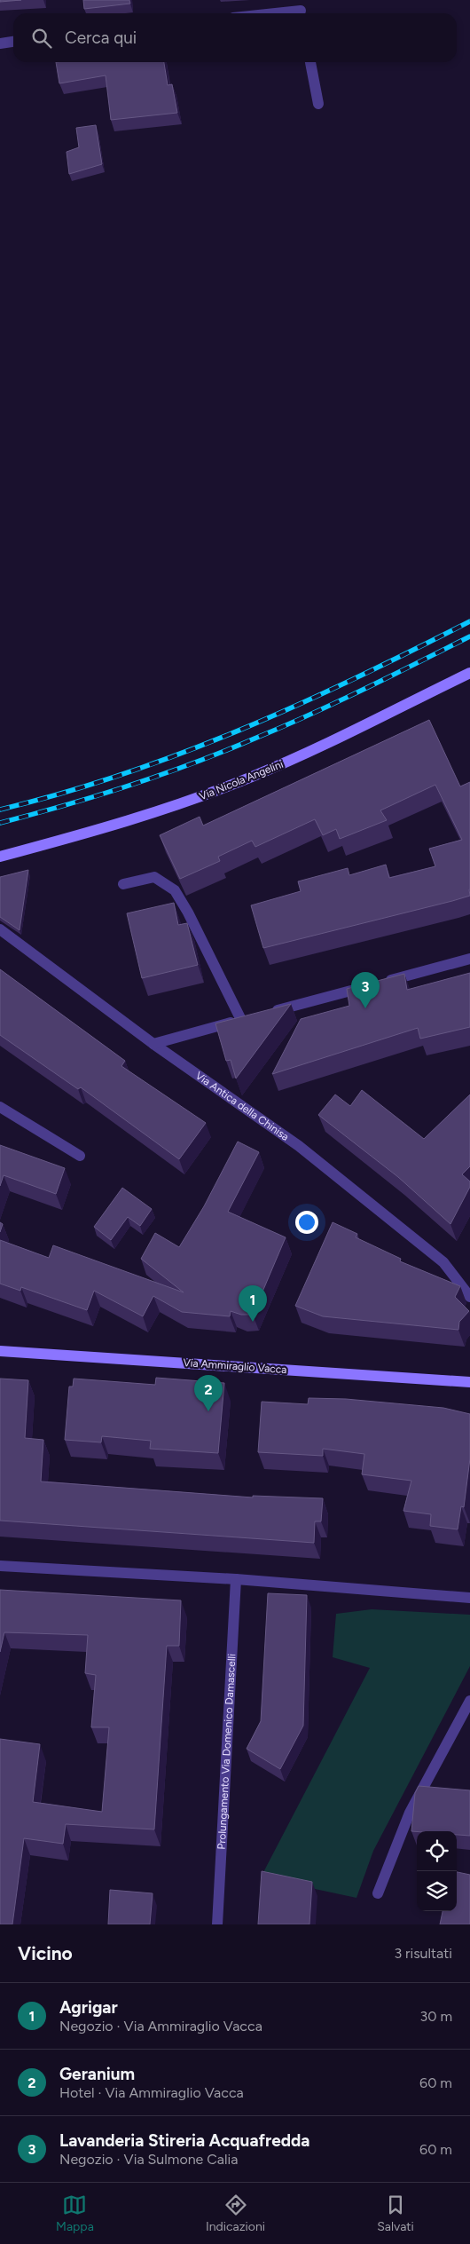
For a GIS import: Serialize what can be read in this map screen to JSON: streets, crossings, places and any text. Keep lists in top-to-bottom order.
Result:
{
  "streets": {
    "street": [
      "Via Nicola Angelini",
      "Via Antica della Chinisa",
      "Via Ammiraglio Vacca",
      "Prolungamento Via Domenico Damascelli"
    ]
  },
  "page": {
    "search": "Cerca qui",
    "pins": ["3", "1", "2"],
    "heading": ["Vicino", "3 risultati"],
    "list": [
      {
        "mark": "1",
        "name": "Agrigar",
        "note": "Negozio · Via Ammiraglio Vacca",
        "value": "30 m"
      },
      {
        "mark": "2",
        "name": "Geranium",
        "note": "Hotel · Via Ammiraglio Vacca",
        "value": "60 m"
      },
      {
        "mark": "3",
        "name": "Lavanderia Stireria Acquafredda",
        "note": "Negozio · Via Sulmone Calia",
        "value": "60 m"
      }
    ],
    "nav": ["Mappa", "Indicazioni", "Salvati"]
  }
}
